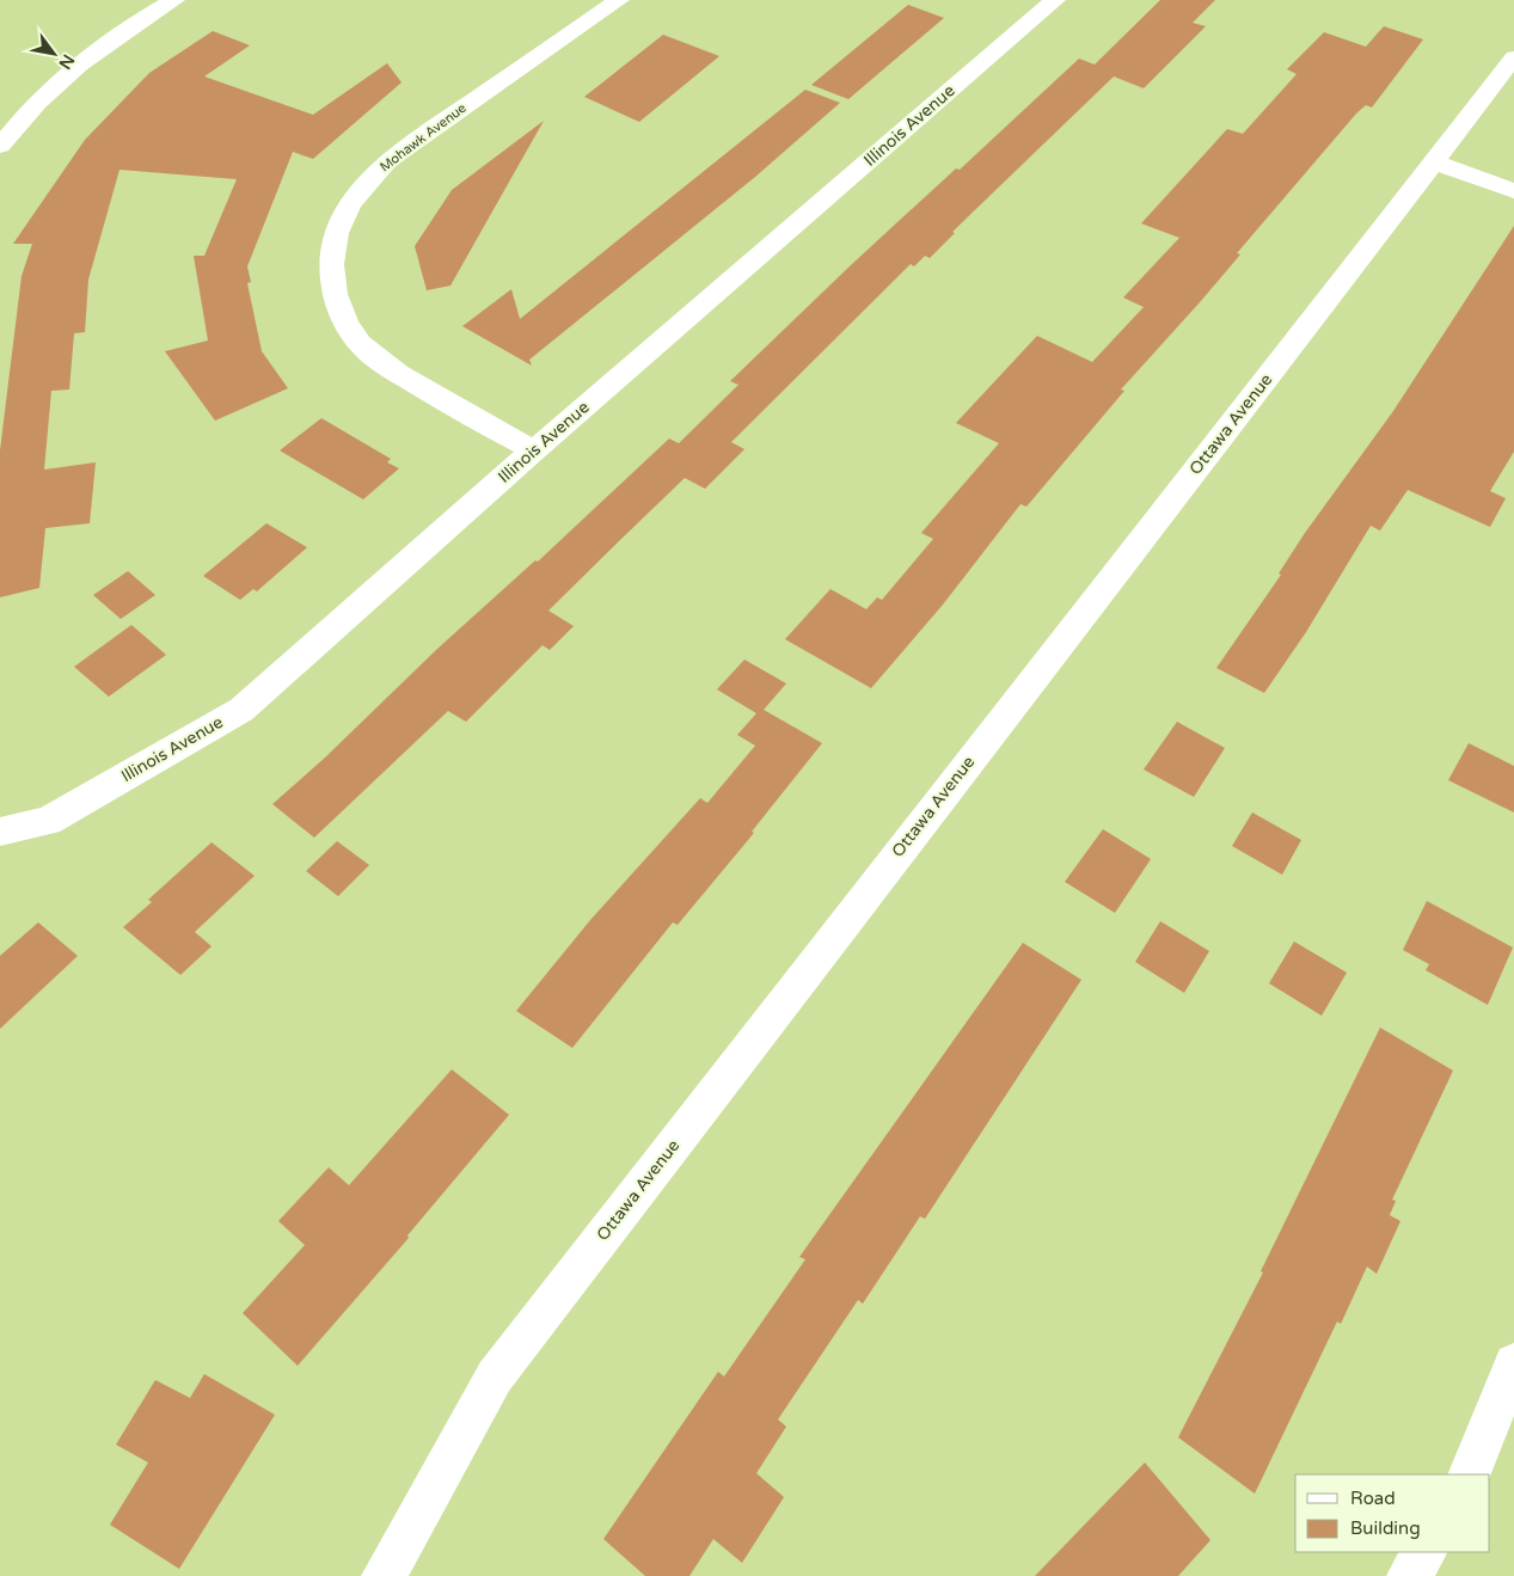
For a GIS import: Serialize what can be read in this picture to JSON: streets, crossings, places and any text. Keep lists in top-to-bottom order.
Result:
{
  "streets": {
    "street": ["Illinois Avenue", "Mohawk Avenue", "Ottawa Avenue"]
  },
  "crossings": [
    ["Illinois Avenue", "Mohawk Avenue"]
  ],
  "legend": ["Road", "Building"],
  "north": "bottom right"
}
